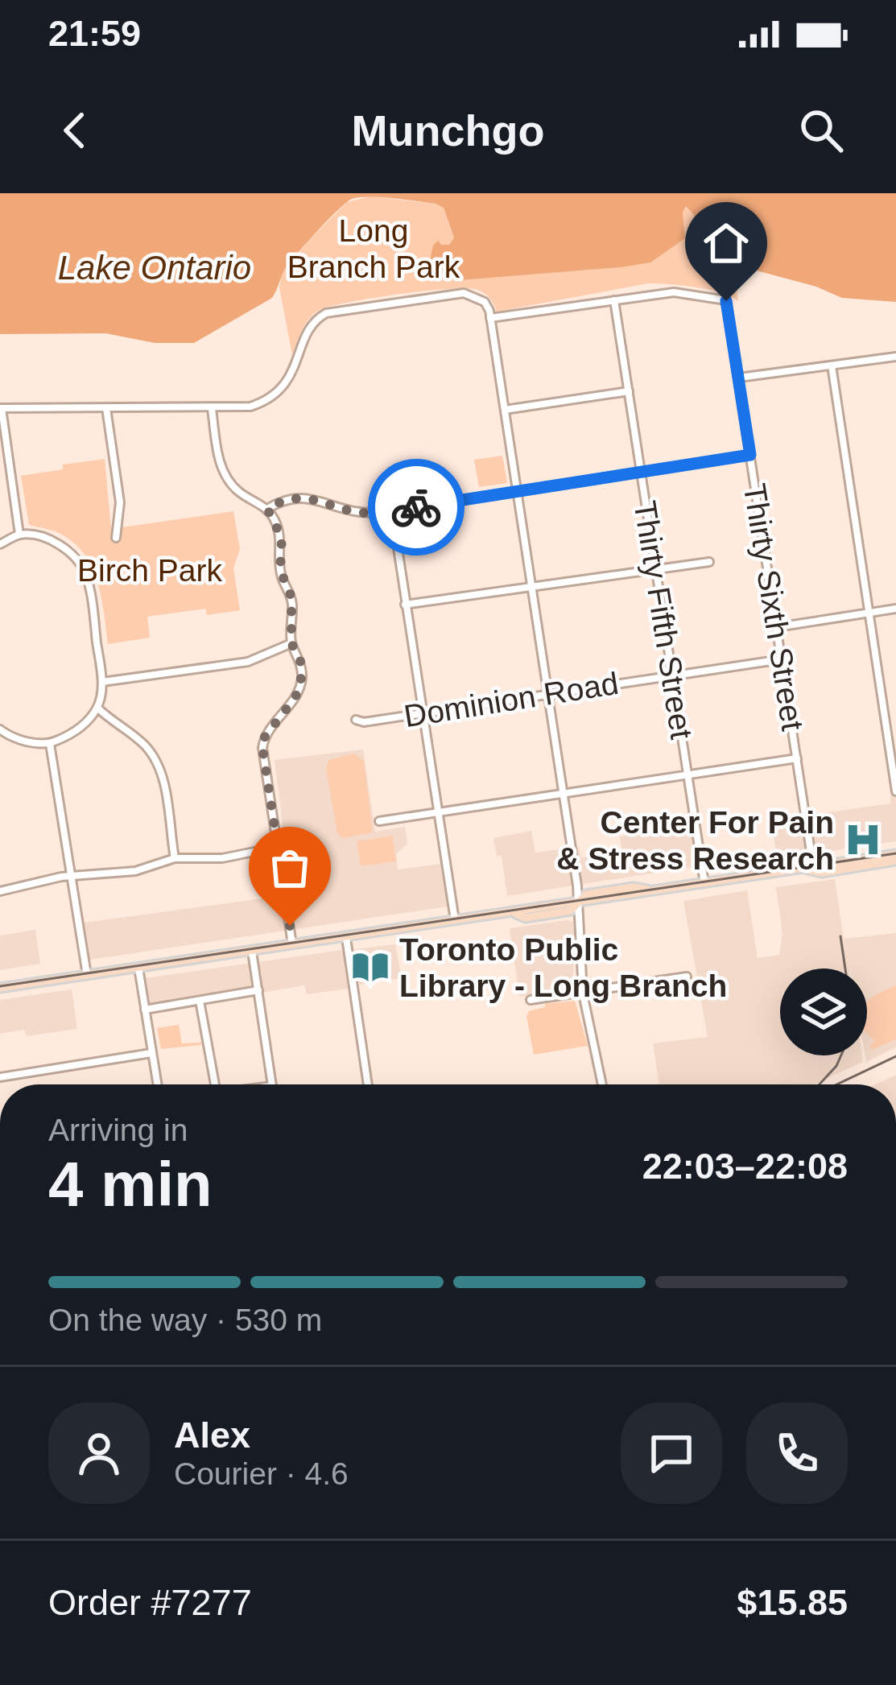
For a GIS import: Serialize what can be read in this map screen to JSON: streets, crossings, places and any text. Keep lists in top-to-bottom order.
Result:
{
  "streets": {
    "street": ["Thirty Sixth Street", "Thirty Fifth Street", "Dominion Road"]
  },
  "crossings": [
    ["Thirty Sixth Street", "Thirty Fifth Street"],
    ["Thirty Sixth Street", "Dominion Road"],
    ["Thirty Fifth Street", "Dominion Road"]
  ],
  "water": ["Lake Ontario"],
  "parks": ["Long Branch Park", "Birch Park"],
  "places": {
    "hospital": ["Center For Pain & Stress Research"],
    "library": ["Toronto Public Library - Long Branch"]
  },
  "page": {
    "status": "21:59",
    "header": "Munchgo",
    "heading": ["4 min", "Arriving in", "22:03–22:08"],
    "panel": [
      "Alex",
      "Courier · 4.6",
      "Order #7277",
      "$15.85"
    ],
    "bar": "On the way · 530 m"
  }
}
